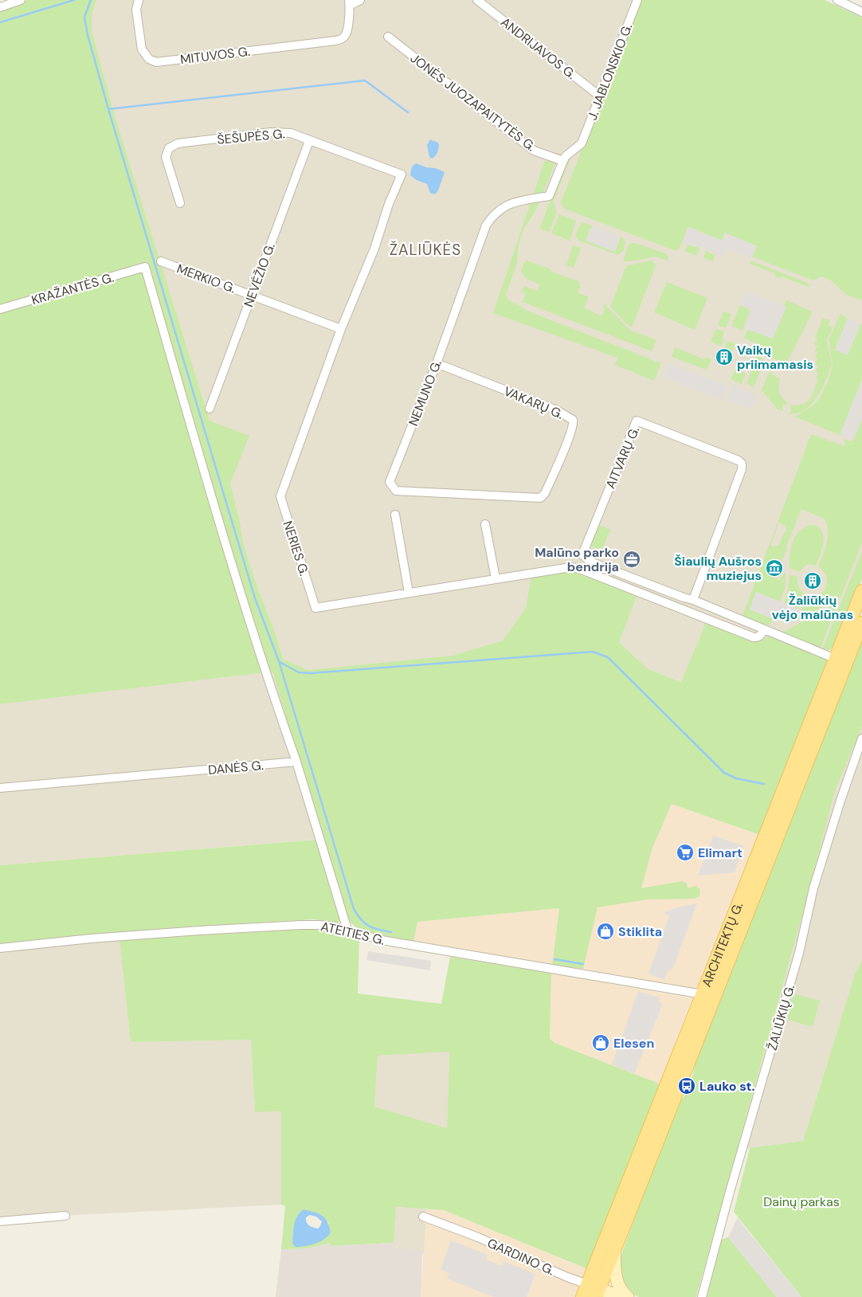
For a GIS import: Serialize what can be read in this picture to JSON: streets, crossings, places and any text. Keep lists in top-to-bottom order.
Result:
{
  "streets": {
    "main road": ["ARCHITEKTŲ G.", "GARDINO G."],
    "street": [
      "ANDRIJAVOS G.",
      "MITUVOS G.",
      "J. JABLONSKIO G.",
      "JONĖS JUOZAPAITYTĖS G.",
      "ŠEŠUPĖS G.",
      "NEVĖŽIO G.",
      "MERKIO G.",
      "KRAŽANTĖS G.",
      "NEMUNO G.",
      "VAKARŲ G.",
      "AITVARŲ G.",
      "NERIES G.",
      "DANĖS G.",
      "ATEITIES G.",
      "ŽALIŪKIŲ G."
    ]
  },
  "crossings": [
    ["ANDRIJAVOS G.", "J. JABLONSKIO G."],
    ["J. JABLONSKIO G.", "JONĖS JUOZAPAITYTĖS G."],
    ["J. JABLONSKIO G.", "NEMUNO G."],
    ["JONĖS JUOZAPAITYTĖS G.", "NEMUNO G."],
    ["ŠEŠUPĖS G.", "NEVĖŽIO G."],
    ["ŠEŠUPĖS G.", "NERIES G."],
    ["NEVĖŽIO G.", "MERKIO G."],
    ["MERKIO G.", "NERIES G."],
    ["KRAŽANTĖS G.", "DANĖS G."],
    ["NEMUNO G.", "VAKARŲ G."],
    ["AITVARŲ G.", "NERIES G."],
    ["AITVARŲ G.", "ARCHITEKTŲ G."],
    ["ATEITIES G.", "ARCHITEKTŲ G."],
    ["ARCHITEKTŲ G.", "GARDINO G."]
  ],
  "districts": ["ŽALIŪKĖS"],
  "parks": ["Dainų parkas"],
  "places": {
    "building": ["Vaikų priimamasis", "Žaliūkių vėjo malūnas"],
    "office": ["Malūno parko bendrija"],
    "museum": ["Šiaulių Aušros muziejus"],
    "supermarket": ["Elimart"],
    "shop": ["Stiklita", "Elesen"],
    "bus stop": ["Lauko st."]
  }
}
